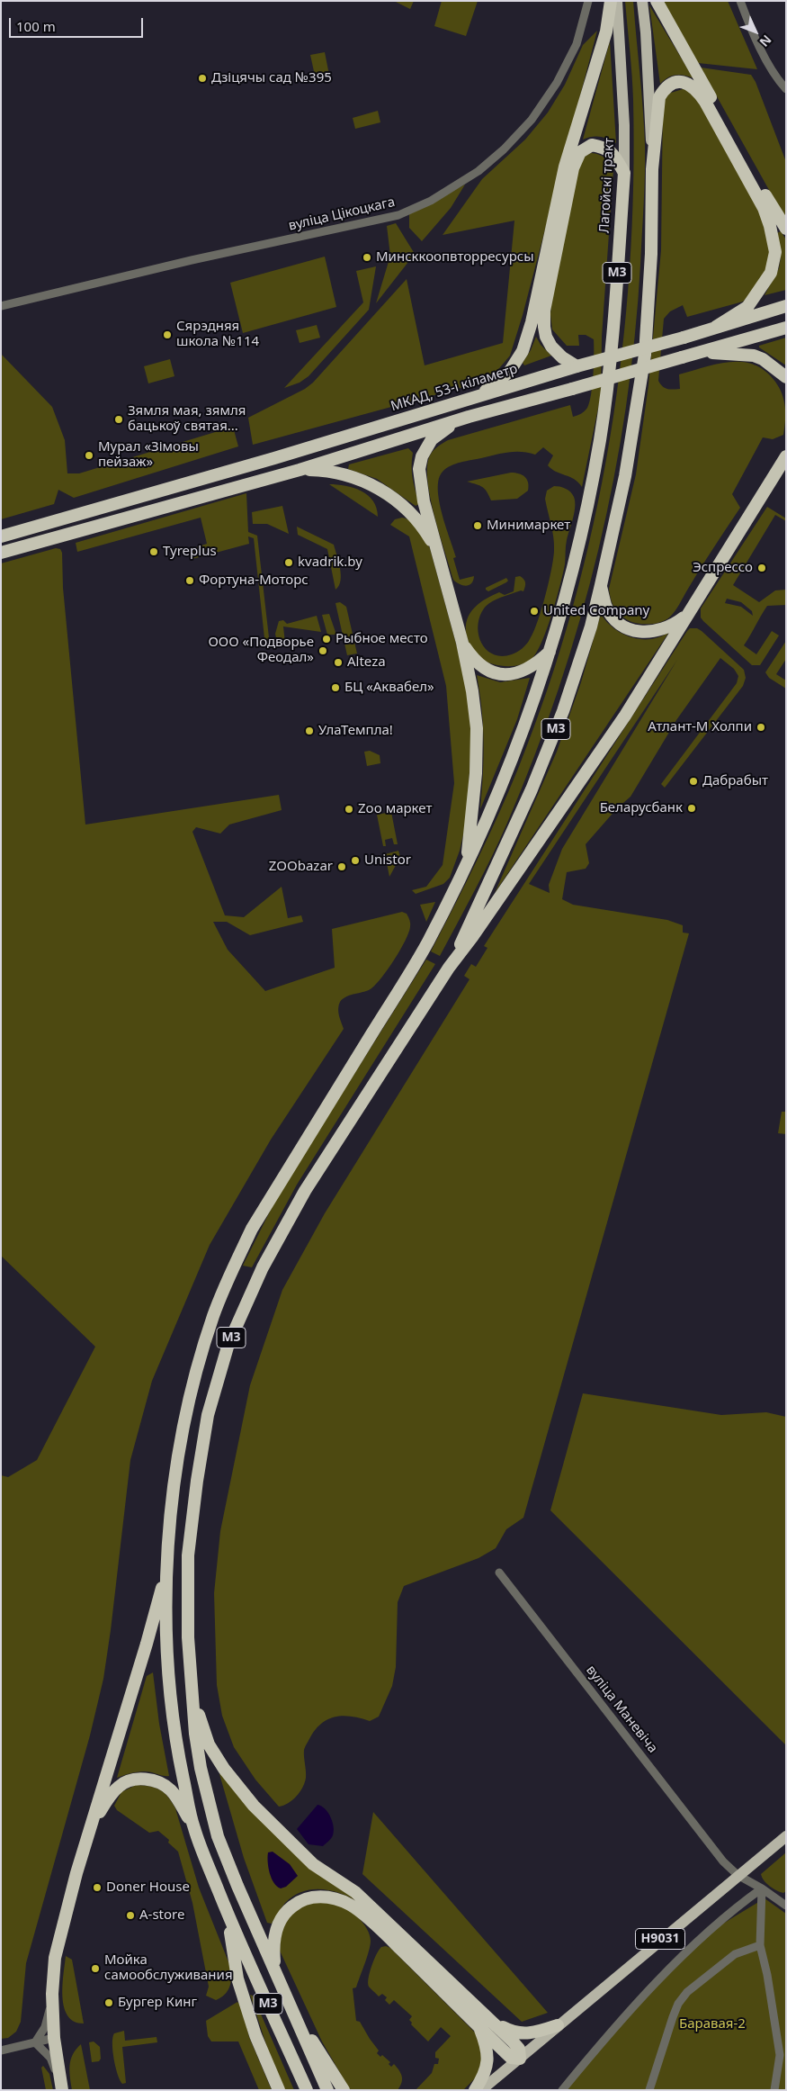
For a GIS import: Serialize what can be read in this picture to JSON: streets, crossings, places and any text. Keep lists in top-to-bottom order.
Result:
{
  "streets": {
    "highway": ["Лагойскі тракт", "М3", "МКАД, 53-і кіламетр"],
    "main road": ["Н9031"],
    "street": ["вуліца Цікоцкага", "вуліца Маневіча"]
  },
  "crossings": [
    ["Лагойскі тракт", "М3"],
    ["вуліца Маневіча", "Н9031"]
  ],
  "parks": ["Баравая-2"],
  "places": [
    "Дзіцячы сад №395",
    "Минсккоопвторресурсы",
    "Сярэдняя школа №114",
    "Зямля мая, зямля бацькоў святая...",
    "Мурал «Зімовы пейзаж»",
    "Минимаркет",
    "Tyreplus",
    "kvadrik.by",
    "Эспрессо",
    "Фортуна-Моторс",
    "United Company",
    "Рыбное место",
    "ООО «Подворье Феодал»",
    "Alteza",
    "БЦ «Аквабел»",
    "Атлант-М Холпи",
    "УлаТемпла!",
    "Дабрабыт",
    "Беларусбанк",
    "Zoo маркет",
    "Unistor",
    "ZOObazar",
    "Doner House",
    "A-store",
    "Мойка самообслуживания",
    "Бургер Кинг"
  ],
  "scale_bar": "100 m",
  "north": "bottom right"
}
